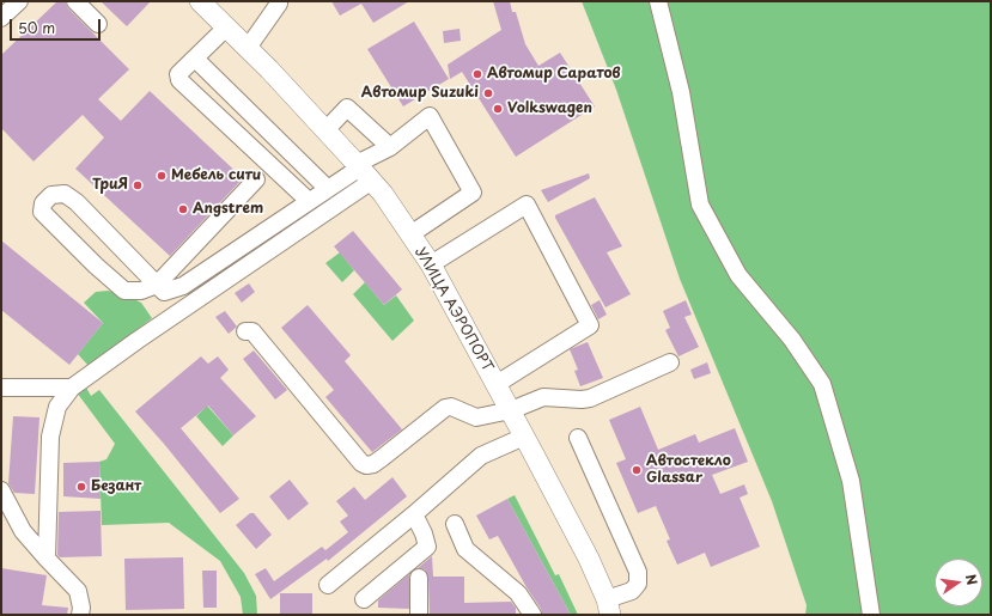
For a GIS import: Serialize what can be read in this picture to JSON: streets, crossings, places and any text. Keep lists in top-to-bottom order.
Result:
{
  "streets": {
    "main road": ["УЛИЦА АЭРОПОРТ"]
  },
  "places": [
    "Автомир Саратов",
    "Автомир Suzuki",
    "Volkswagen",
    "Мебель сити",
    "ТриЯ",
    "Angstrem",
    "Автостекло Glassar",
    "Безант"
  ],
  "scale_bar": "50 m",
  "north": "right"
}
